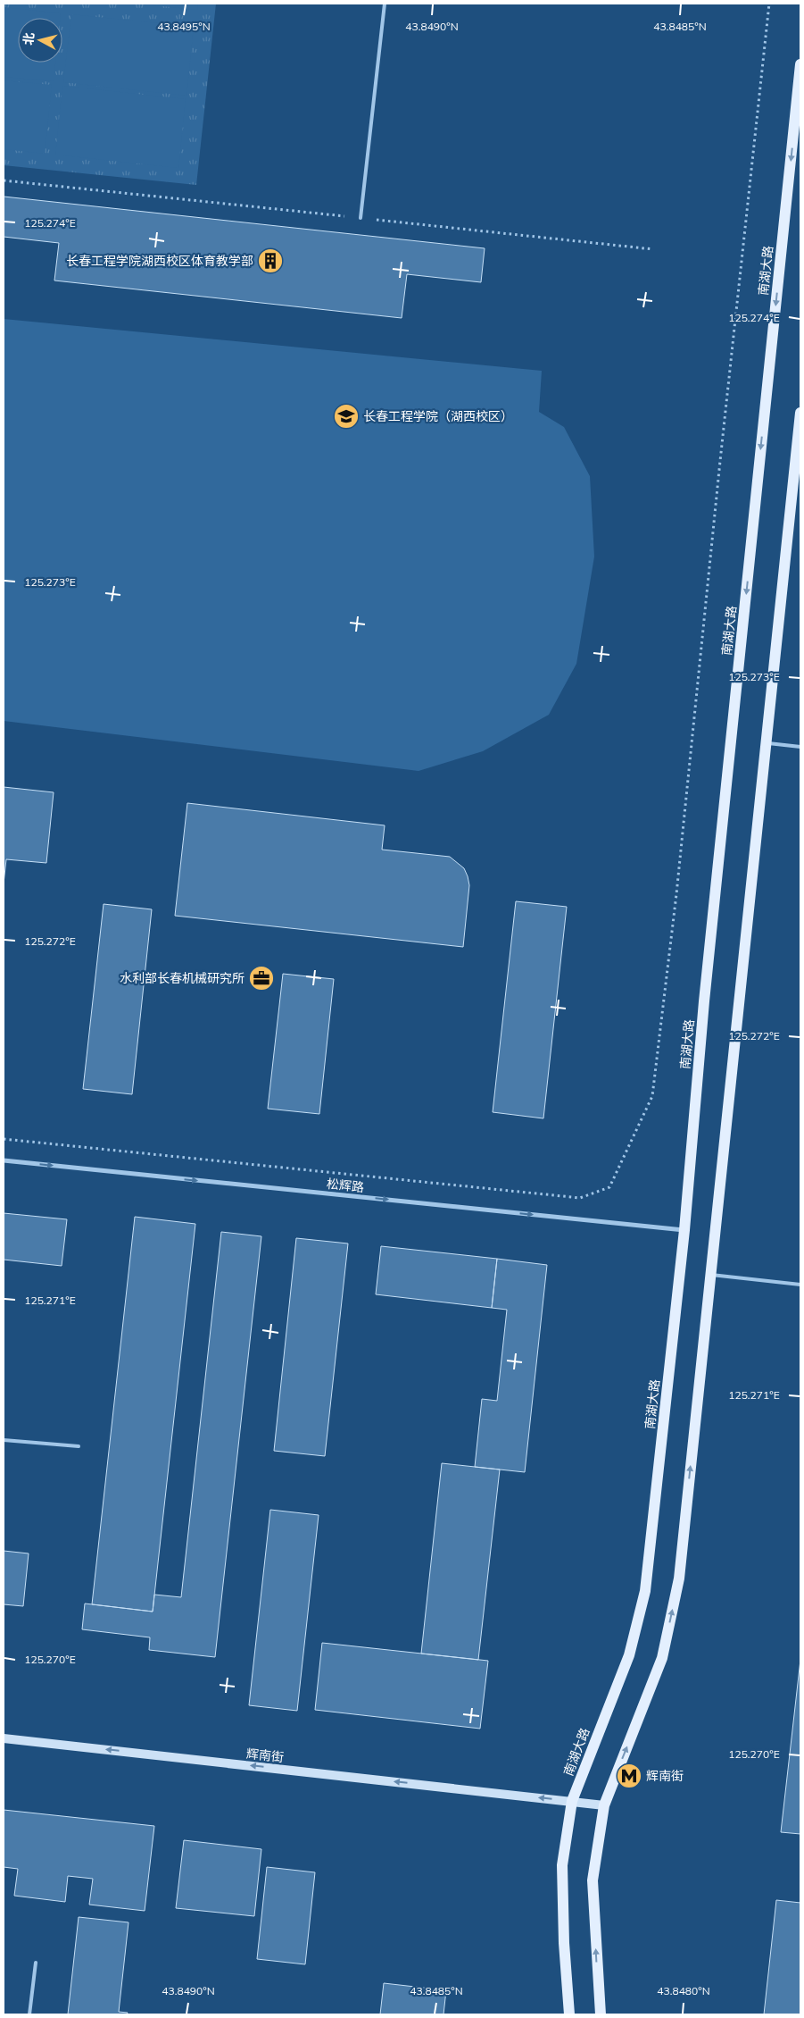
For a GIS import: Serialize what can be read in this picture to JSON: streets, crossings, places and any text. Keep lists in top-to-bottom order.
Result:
{
  "streets": {
    "main road": ["南湖大路"],
    "street": ["松辉路", "辉南街"]
  },
  "crossings": [
    ["南湖大路", "松辉路"],
    ["南湖大路", "辉南街"]
  ],
  "one_way": ["松辉路", "辉南街"],
  "places": {
    "building": ["长春工程学院湖西校区体育教学部"],
    "school or university": ["长春工程学院（湖西校区）"],
    "office": ["水利部长春机械研究所"],
    "metro station": ["辉南街"]
  },
  "north": "left",
  "coordinates": [
    "43.8495°N",
    "43.8490°N",
    "43.8485°N",
    "125.274°E",
    "125.273°E",
    "125.272°E",
    "125.271°E",
    "125.270°E",
    "43.8480°N"
  ]
}
